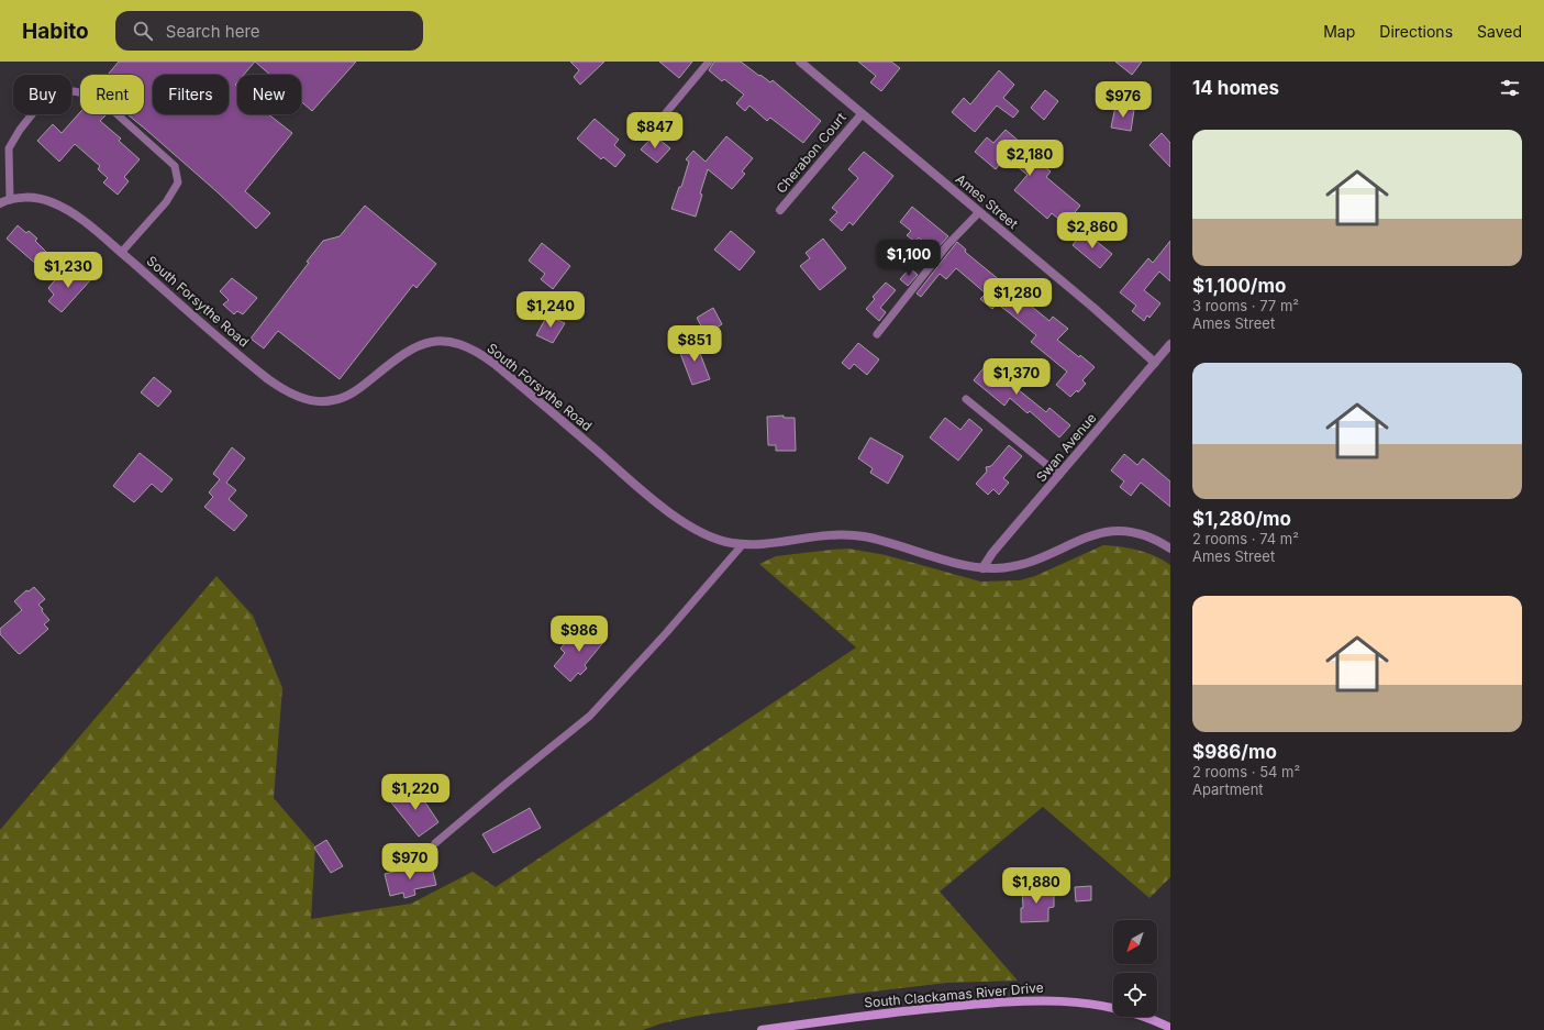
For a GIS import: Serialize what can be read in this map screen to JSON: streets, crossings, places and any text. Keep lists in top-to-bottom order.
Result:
{
  "streets": {
    "main road": ["South Clackamas River Drive"],
    "street": [
      "Cherabon Court",
      "Ames Street",
      "South Forsythe Road",
      "Swan Avenue"
    ]
  },
  "crossings": [
    ["Cherabon Court", "Ames Street"],
    ["Ames Street", "Swan Avenue"],
    ["South Forsythe Road", "Swan Avenue"]
  ],
  "north": "bottom left",
  "page": {
    "header": "Habito",
    "search": "Search here",
    "nav": ["Map", "Directions", "Saved"],
    "heading": "14 homes",
    "chip": [
      "Buy",
      "Rent",
      "Filters",
      "New"
    ],
    "price": [
      "$976",
      "$847",
      "$2,180",
      "$2,860",
      "$1,100",
      "$1,230",
      "$1,280",
      "$1,240",
      "$851",
      "$1,370",
      "$986",
      "$1,220",
      "$970",
      "$1,880"
    ],
    "list": [
      {
        "name": "$1,100/mo",
        "note": "3 rooms · 77 m² · Ames Street"
      },
      {
        "name": "$1,280/mo",
        "note": "2 rooms · 74 m² · Ames Street"
      },
      {
        "name": "$986/mo",
        "note": "2 rooms · 54 m² · Apartment"
      }
    ]
  }
}
